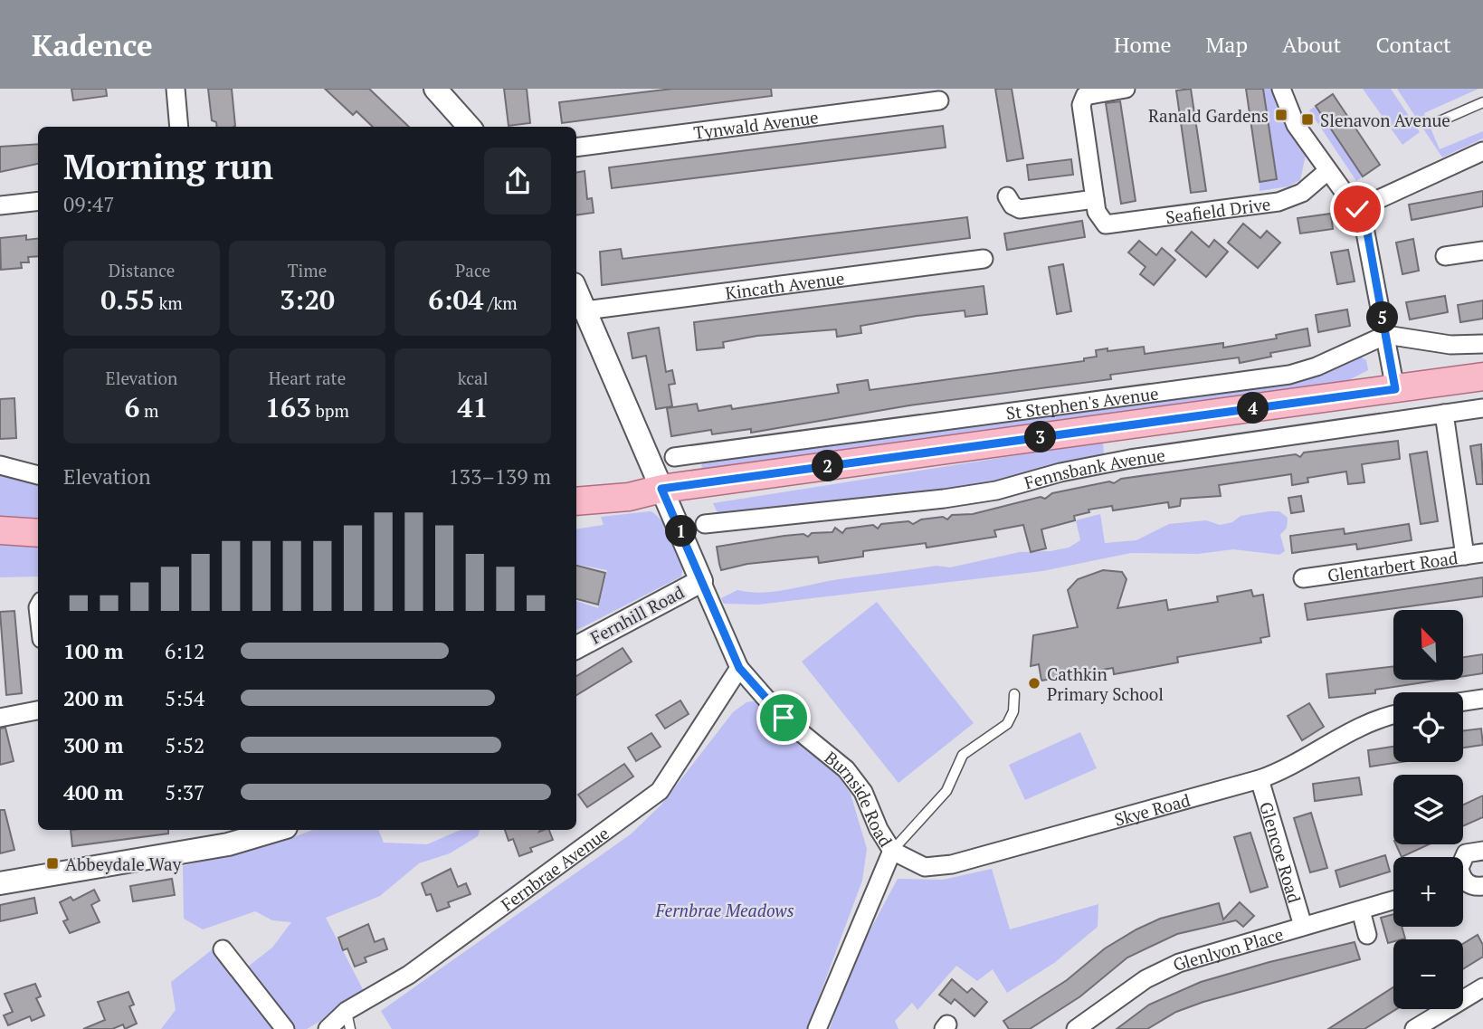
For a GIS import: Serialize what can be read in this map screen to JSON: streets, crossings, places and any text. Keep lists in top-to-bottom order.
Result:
{
  "streets": {
    "street": [
      "Tynwald Avenue",
      "Seafield Drive",
      "Kincath Avenue",
      "St Stephen's Avenue",
      "Fennsbank Avenue",
      "Glentarbert Road",
      "Fernhill Road",
      "Burnside Road",
      "Skye Road",
      "Glencoe Road",
      "Fernbrae Avenue",
      "Glenlyon Place"
    ]
  },
  "crossings": [
    ["Kincath Avenue", "Burnside Road"],
    ["Fernhill Road", "Burnside Road"],
    ["Burnside Road", "Skye Road"],
    ["Burnside Road", "Fernbrae Avenue"],
    ["Skye Road", "Glencoe Road"],
    ["Glencoe Road", "Glenlyon Place"]
  ],
  "parks": ["Fernbrae Meadows"],
  "places": {
    "transit": ["Ranald Gardens", "Slenavon Avenue", "Abbeydale Way"],
    "other": ["Cathkin Primary School"]
  },
  "north": "top left",
  "page": {
    "header": "Kadence",
    "nav": [
      "Home",
      "Map",
      "About",
      "Contact"
    ],
    "heading": ["Morning run", "09:47"],
    "stats": [
      ["Distance", "0.55 km"],
      ["Time", "3:20"],
      ["Pace", "6:04 /km"],
      ["Elevation", "6 m"],
      ["Heart rate", "163 bpm"],
      ["kcal", "41"]
    ],
    "pins": [
      "5",
      "4",
      "3",
      "2",
      "1"
    ],
    "chart": ["Elevation", "133–139 m"],
    "map_buttons": ["+", "−"],
    "list": [
      {
        "name": "100 m",
        "note": "6:12"
      },
      {
        "name": "200 m",
        "note": "5:54"
      },
      {
        "name": "300 m",
        "note": "5:52"
      },
      {
        "name": "400 m",
        "note": "5:37"
      }
    ]
  }
}
